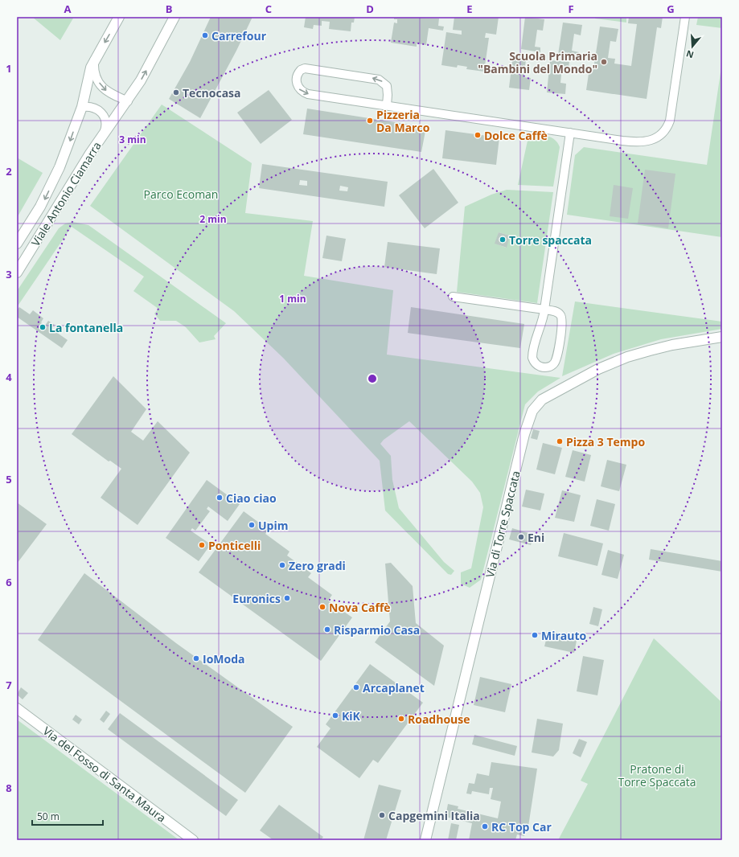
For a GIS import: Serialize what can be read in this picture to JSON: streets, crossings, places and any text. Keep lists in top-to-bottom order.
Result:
{
  "streets": {
    "street": ["Viale Antonio Ciamarra", "Via di Torre Spaccata", "Via del Fosso di Santa Maura"]
  },
  "parks": ["Parco Ecoman", "Pratone di Torre Spaccata"],
  "places": [
    "Carrefour",
    "Scuola Primaria \"Bambini del Mondo\"",
    "Tecnocasa",
    "Pizzeria Da Marco",
    "Dolce Caffè",
    "Torre spaccata",
    "La fontanella",
    "Pizza 3 Tempo",
    "Ciao ciao",
    "Upim",
    "Eni",
    "Ponticelli",
    "Zero gradi",
    "Euronics",
    "Nova Caffè",
    "Risparmio Casa",
    "Mirauto",
    "IoModa",
    "Arcaplanet",
    "KiK",
    "Roadhouse",
    "Capgemini Italia",
    "RC Top Car"
  ],
  "scale_bar": "50 m",
  "north": "bottom",
  "grid": {
    "columns": [
      "A",
      "B",
      "C",
      "D",
      "E",
      "F",
      "G"
    ],
    "rows": [
      "1",
      "2",
      "3",
      "4",
      "5",
      "6",
      "7",
      "8"
    ]
  },
  "rings": ["3 min", "2 min", "1 min"]
}
